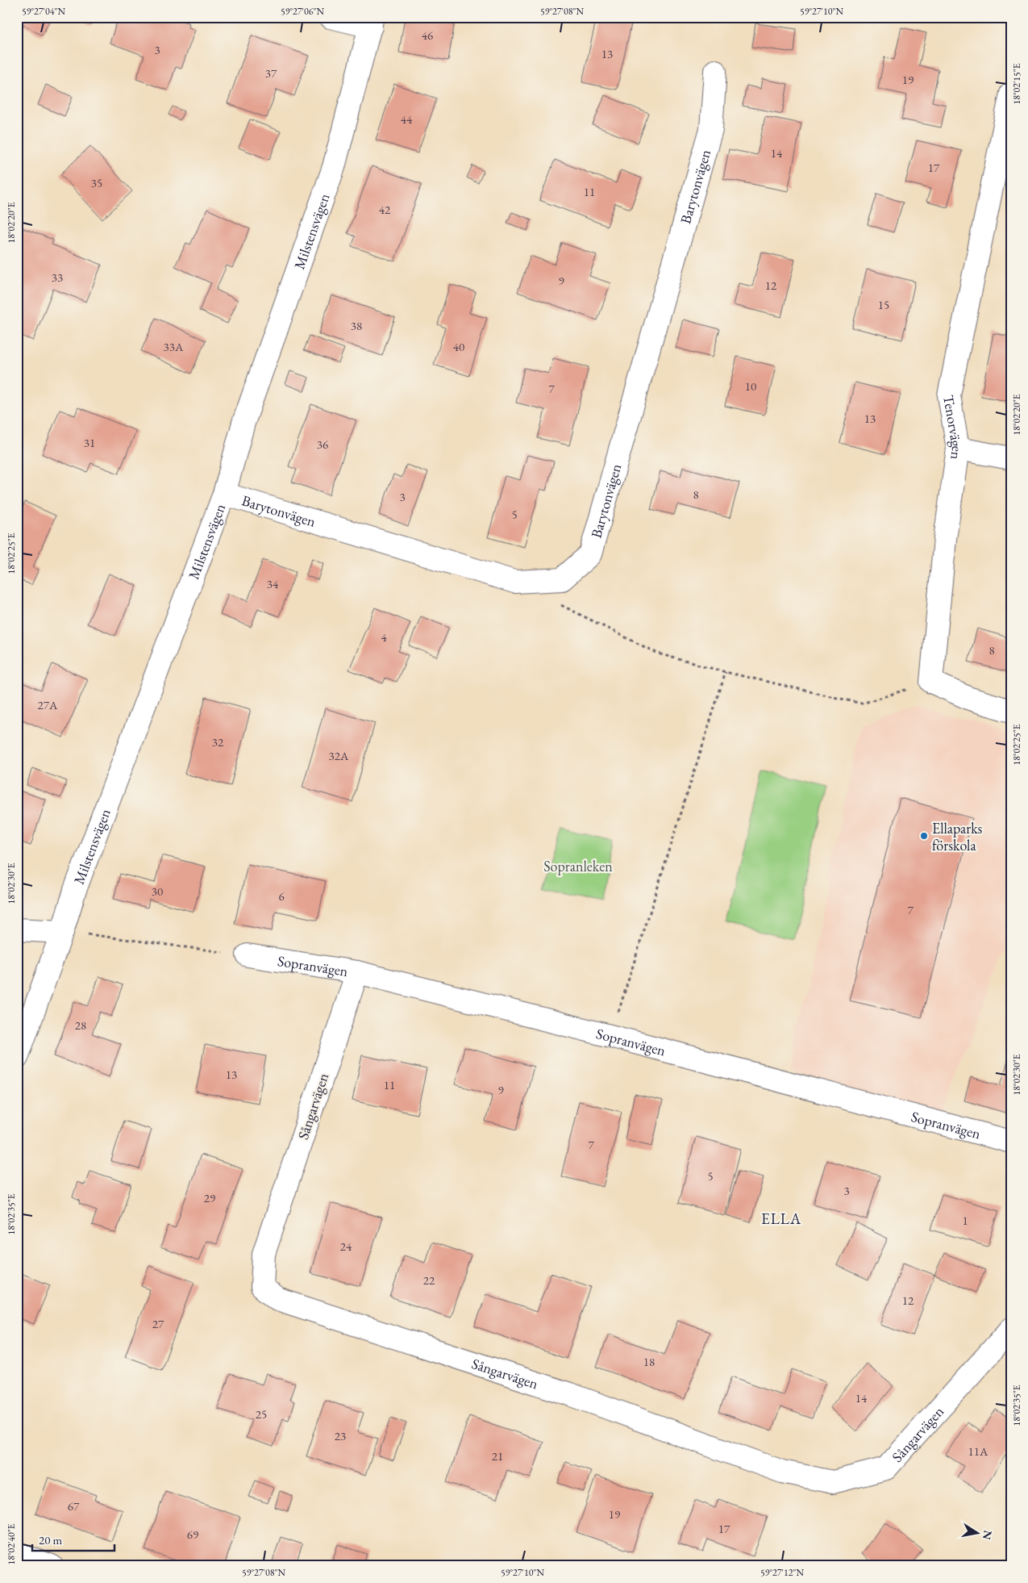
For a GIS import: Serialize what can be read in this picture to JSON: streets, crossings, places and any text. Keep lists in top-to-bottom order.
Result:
{
  "streets": {
    "street": [
      "Barytonvägen",
      "Milstensvägen",
      "Tenorvägen",
      "Sopranvägen",
      "Sångarvägen"
    ]
  },
  "crossings": [
    ["Barytonvägen", "Milstensvägen"],
    ["Sopranvägen", "Sångarvägen"]
  ],
  "districts": ["ELLA"],
  "parks": ["Sopranleken"],
  "places": ["Ellaparks förskola"],
  "house_numbers": [
    "46",
    "3",
    "13",
    "37",
    "19",
    "44",
    "14",
    "17",
    "35",
    "11",
    "42",
    "33",
    "9",
    "12",
    "15",
    "38",
    "33A",
    "40",
    "10",
    "7",
    "13",
    "31",
    "36",
    "8",
    "3",
    "5",
    "34",
    "4",
    "8",
    "27A",
    "32",
    "32A",
    "30",
    "6",
    "7",
    "28",
    "13",
    "11",
    "9",
    "7",
    "5",
    "3",
    "29",
    "1",
    "24",
    "22",
    "12",
    "27",
    "18",
    "14",
    "25",
    "23",
    "11A",
    "21",
    "67",
    "19",
    "17",
    "69"
  ],
  "scale_bar": "20 m",
  "north": "right",
  "coordinates": [
    "59°27'04\"N",
    "59°27'06\"N",
    "59°27'08\"N",
    "59°27'10\"N",
    "18°02'15\"E",
    "18°02'20\"E",
    "18°02'25\"E",
    "18°02'30\"E",
    "18°02'35\"E",
    "18°02'40\"E",
    "59°27'12\"N"
  ]
}
